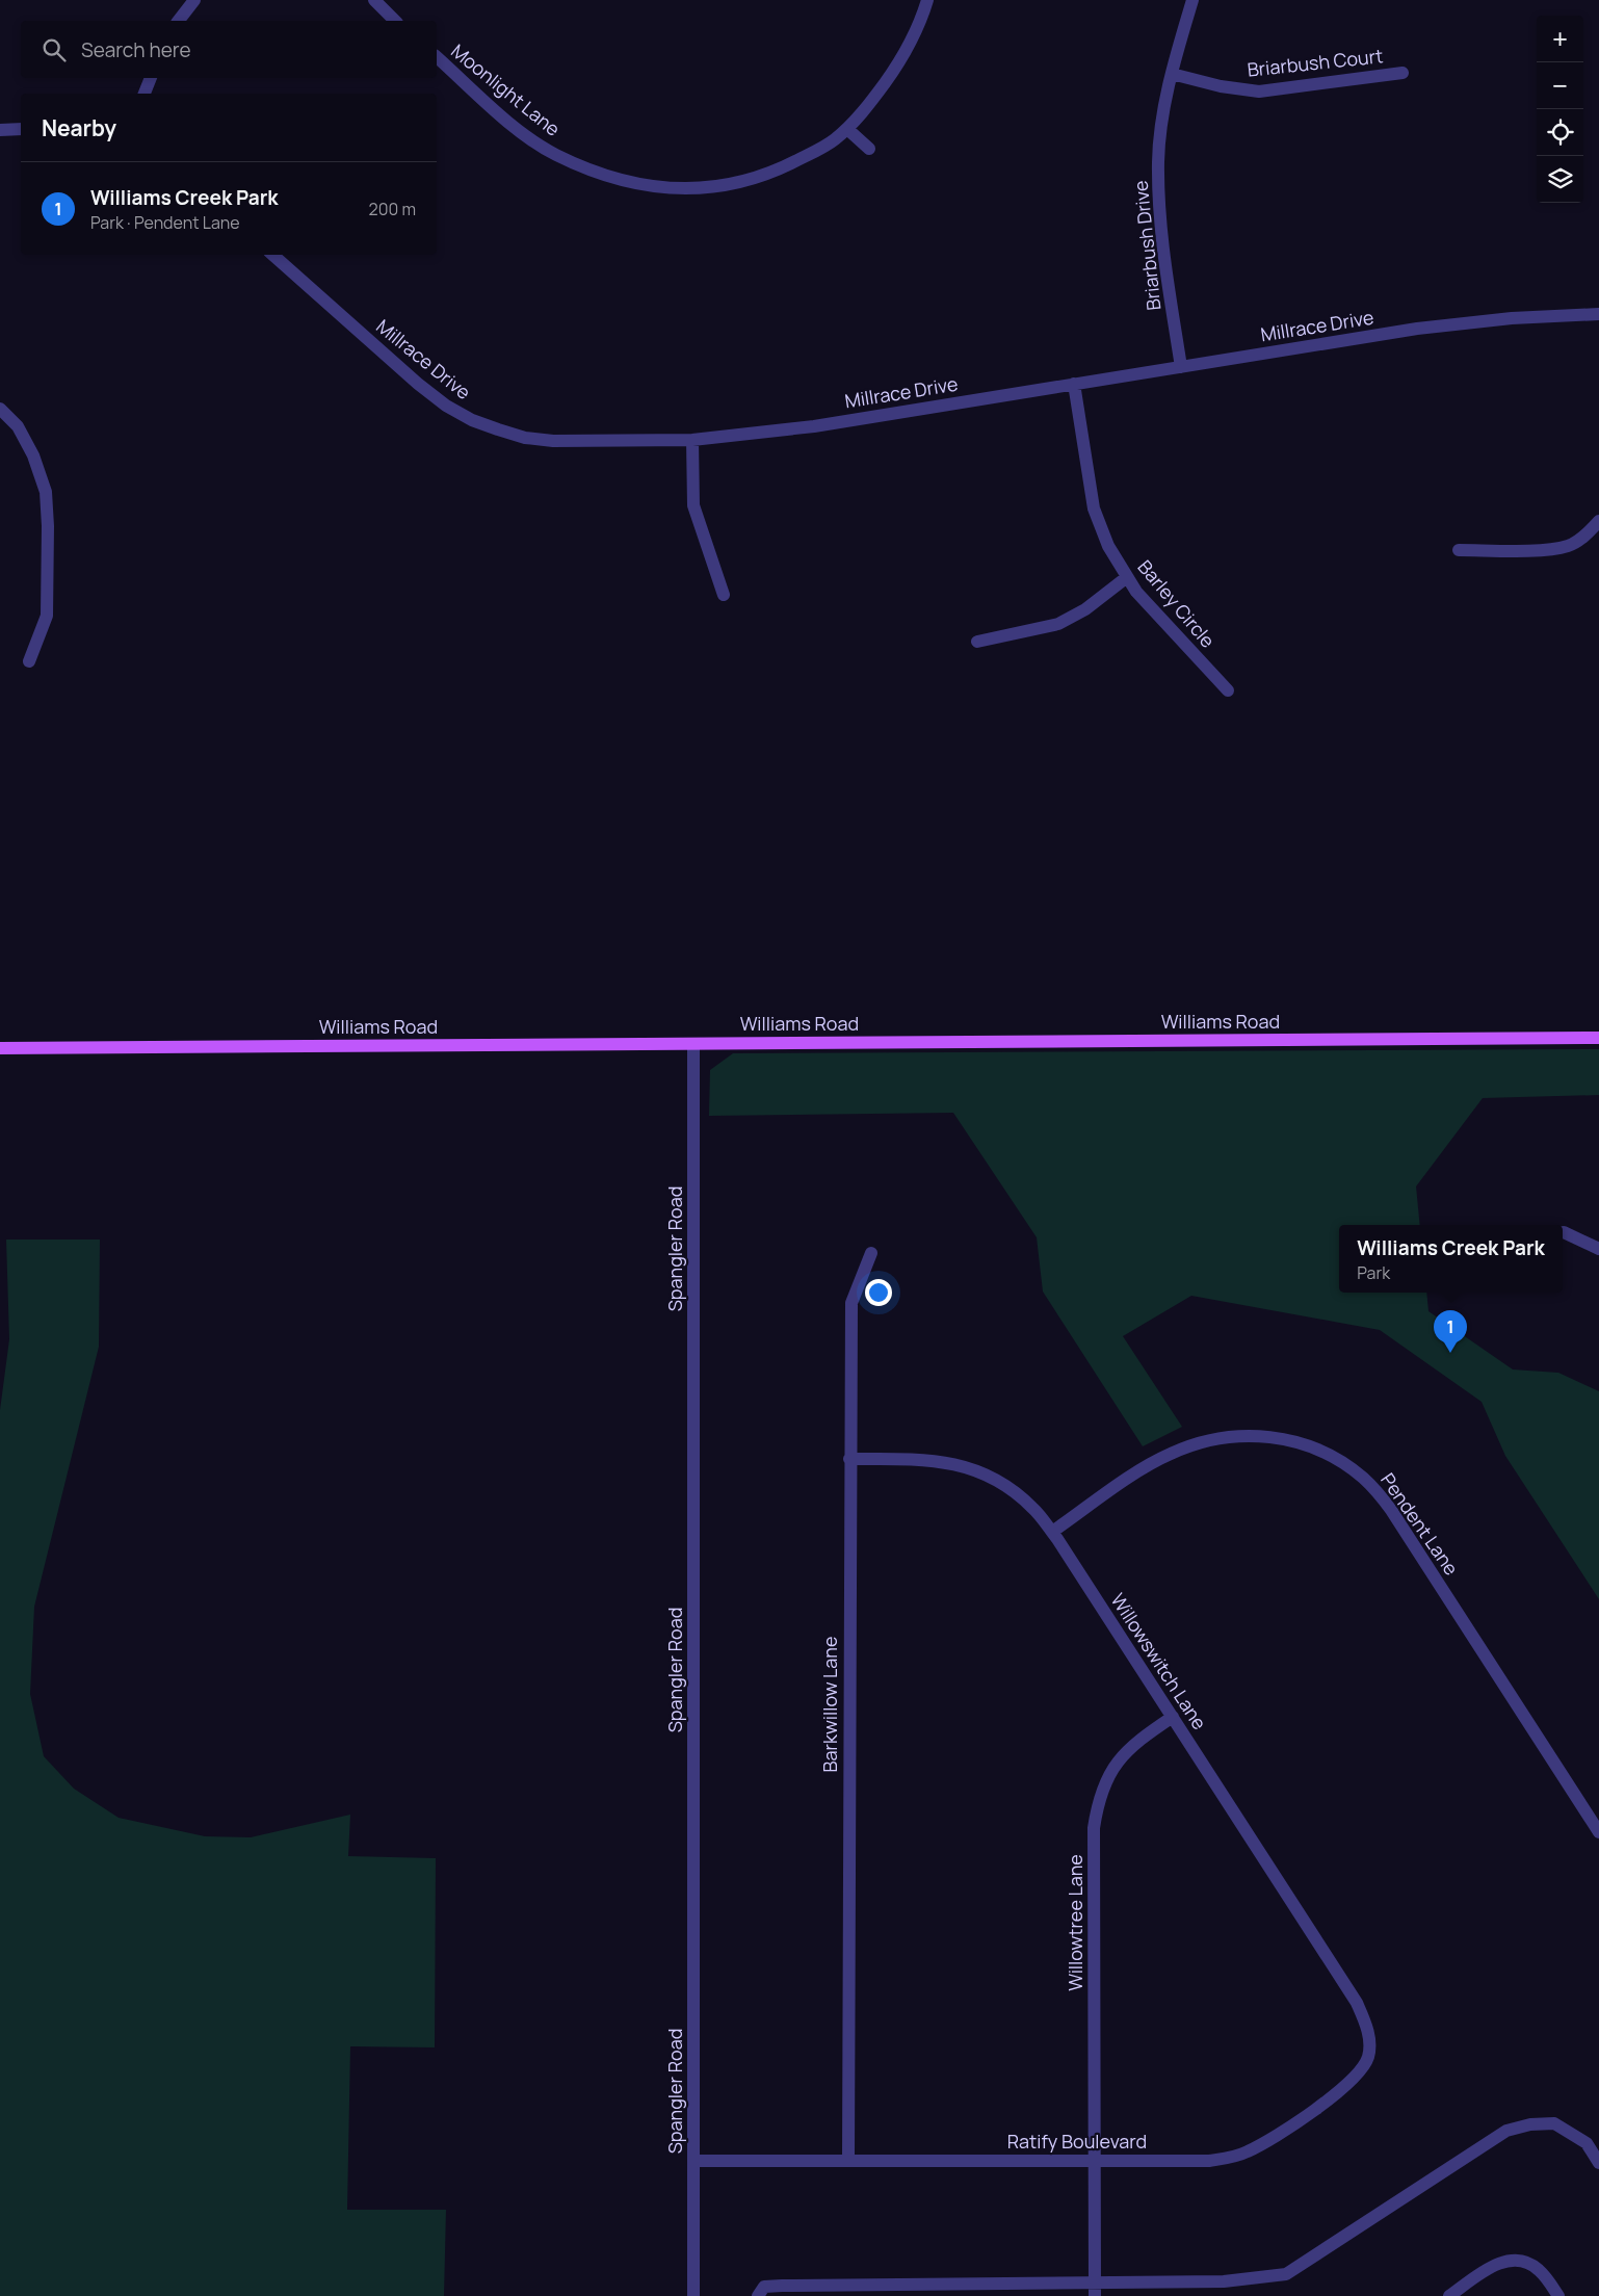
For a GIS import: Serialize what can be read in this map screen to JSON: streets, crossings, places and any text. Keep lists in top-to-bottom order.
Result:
{
  "streets": {
    "main road": ["Williams Road"],
    "street": [
      "Briarbush Court",
      "Moonlight Lane",
      "Briarbush Drive",
      "Millrace Drive",
      "Barley Circle",
      "Spangler Road",
      "Pendent Lane",
      "Willowswitch Lane",
      "Barkwillow Lane",
      "Willowtree Lane",
      "Ratify Boulevard"
    ]
  },
  "crossings": [
    ["Briarbush Court", "Briarbush Drive"],
    ["Briarbush Drive", "Millrace Drive"],
    ["Millrace Drive", "Barley Circle"],
    ["Williams Road", "Spangler Road"],
    ["Spangler Road", "Ratify Boulevard"],
    ["Pendent Lane", "Willowswitch Lane"],
    ["Willowswitch Lane", "Barkwillow Lane"],
    ["Willowswitch Lane", "Willowtree Lane"],
    ["Willowswitch Lane", "Ratify Boulevard"],
    ["Barkwillow Lane", "Ratify Boulevard"],
    ["Willowtree Lane", "Ratify Boulevard"]
  ],
  "page": {
    "map_buttons": ["+", "−"],
    "search": "Search here",
    "heading": "Nearby",
    "list": [
      {
        "mark": "1",
        "name": "Williams Creek Park",
        "note": "Park · Pendent Lane",
        "value": "200 m"
      }
    ],
    "popup": ["Williams Creek Park", "Park"],
    "pins": "1"
  }
}
